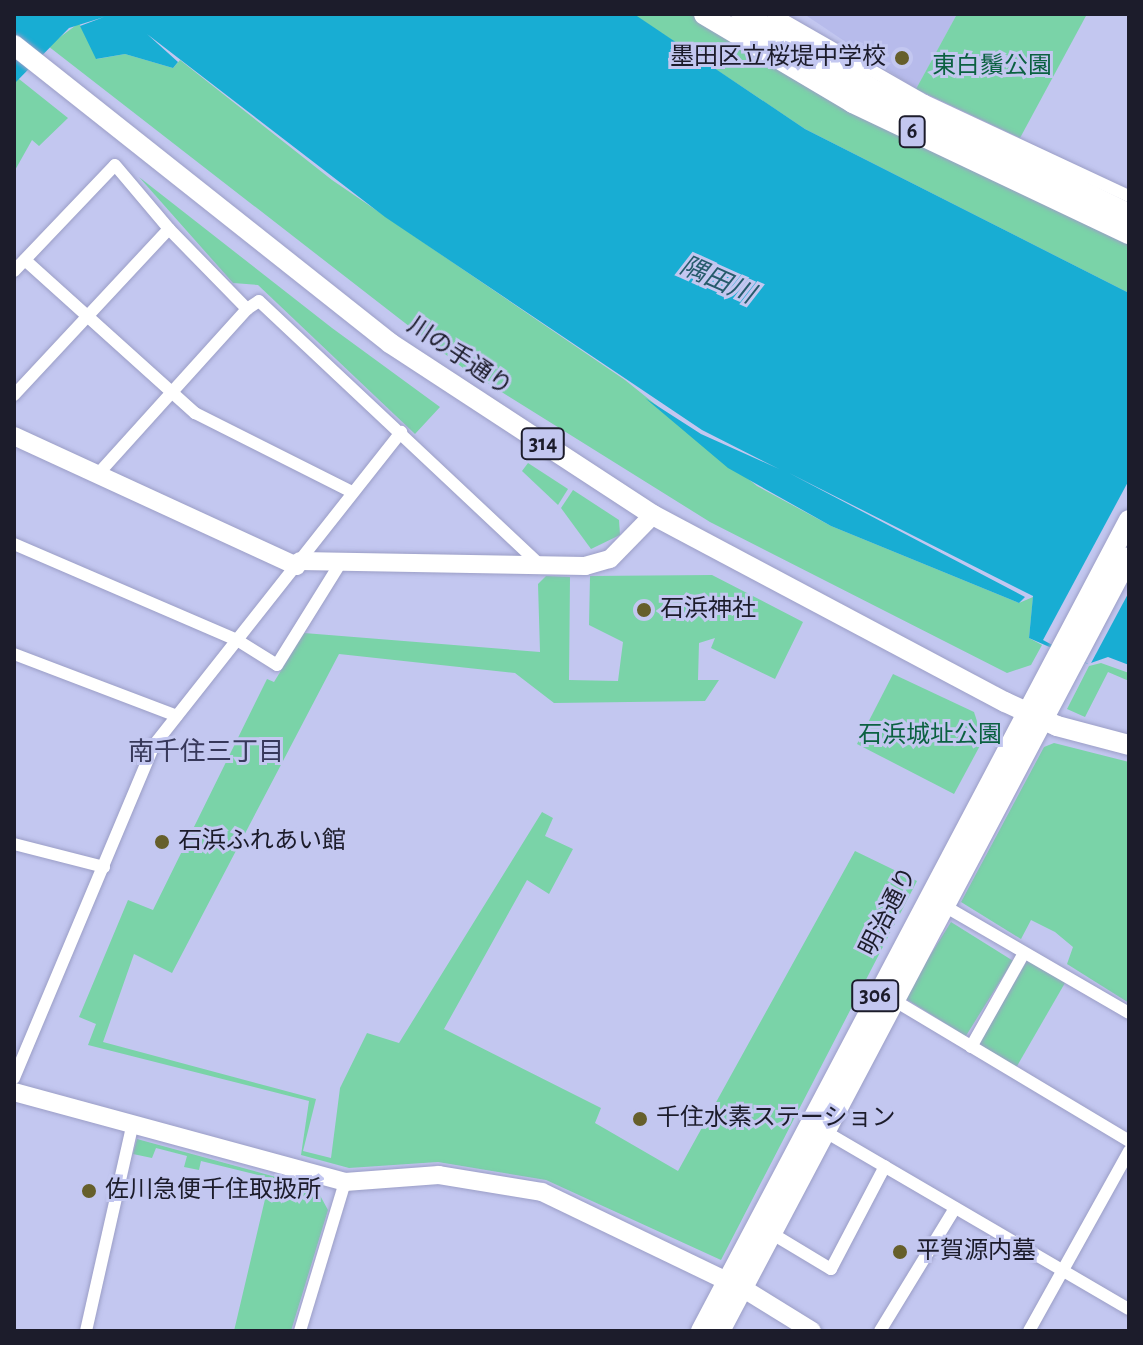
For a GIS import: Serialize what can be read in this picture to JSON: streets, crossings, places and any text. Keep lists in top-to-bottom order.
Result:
{
  "streets": {
    "highway": ["6"],
    "main road": [
      "川の手通り",
      "314",
      "明治通り",
      "306"
    ]
  },
  "crossings": [
    ["川の手通り", "314"],
    ["川の手通り", "明治通り"],
    ["314", "明治通り"]
  ],
  "districts": ["南千住三丁目"],
  "water": ["隅田川"],
  "parks": ["東白鬚公園", "石浜城址公園"],
  "places": [
    "墨田区立桜堤中学校",
    "石浜神社",
    "石浜ふれあい館",
    "千住水素ステーション",
    "佐川急便千住取扱所",
    "平賀源内墓"
  ]
}
